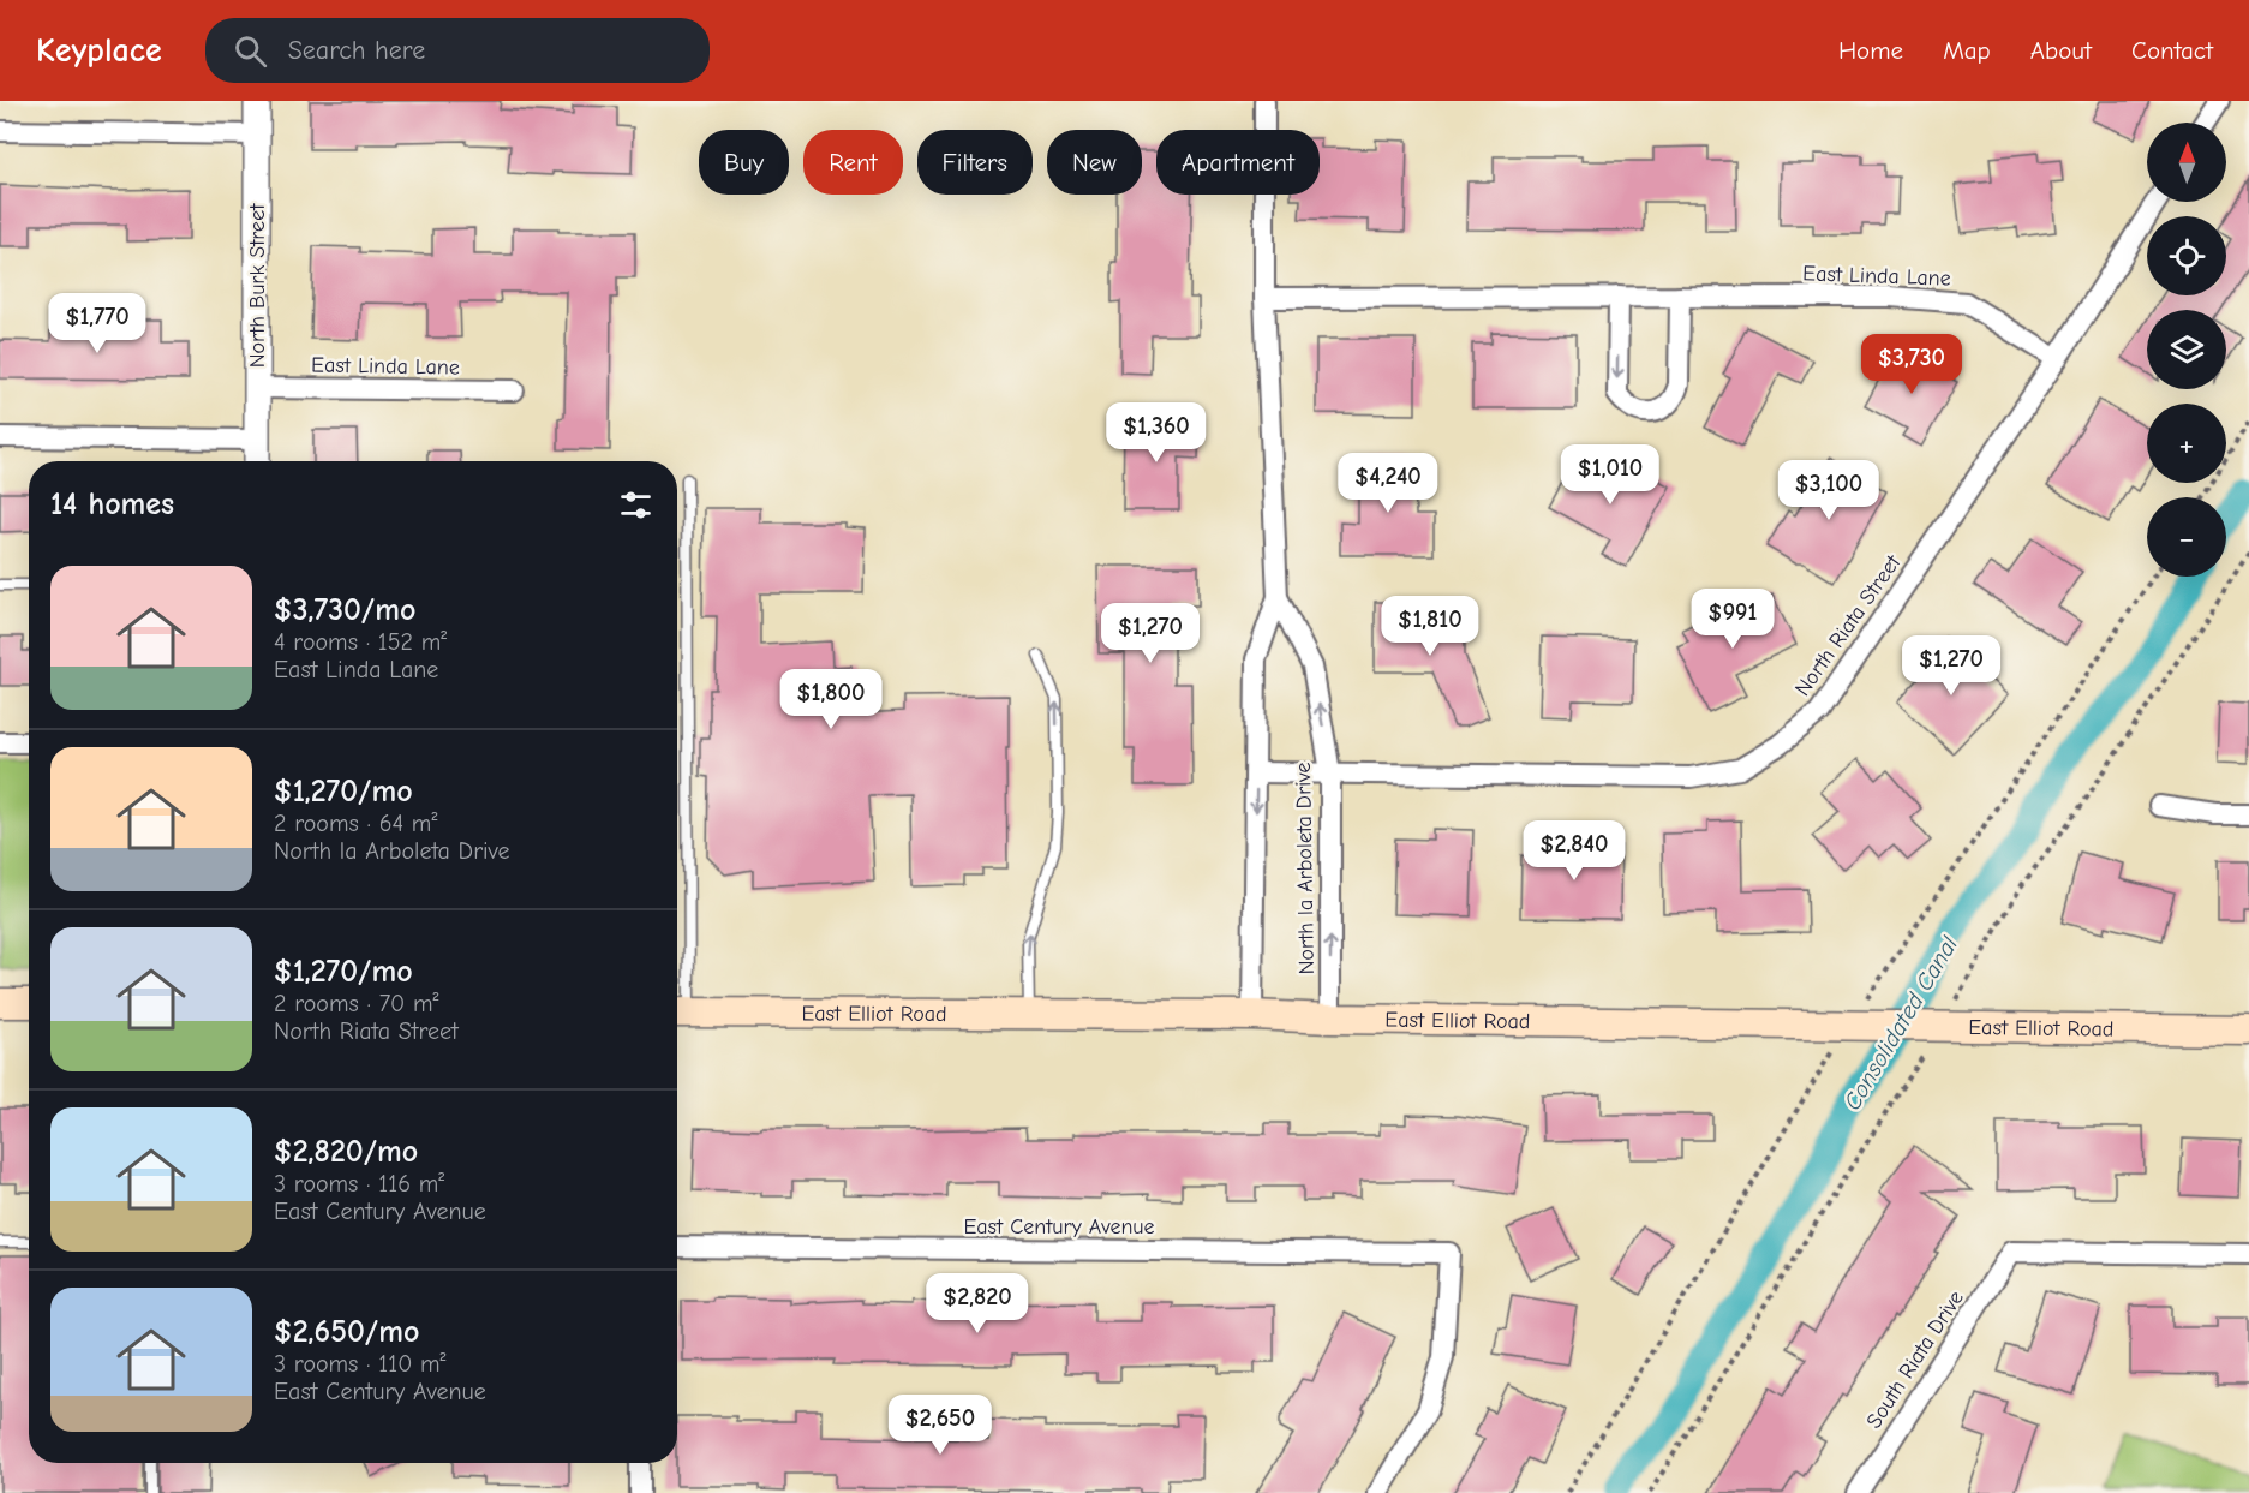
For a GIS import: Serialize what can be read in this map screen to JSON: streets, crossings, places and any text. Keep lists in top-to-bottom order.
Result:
{
  "streets": {
    "main road": ["East Elliot Road"],
    "street": [
      "East Linda Lane",
      "North Burk Street",
      "North Riata Street",
      "North la Arboleta Drive",
      "East Century Avenue",
      "South Riata Drive"
    ]
  },
  "crossings": [
    ["East Linda Lane", "North Burk Street"],
    ["East Linda Lane", "North Riata Street"],
    ["East Linda Lane", "North la Arboleta Drive"],
    ["North Riata Street", "North la Arboleta Drive"],
    ["North la Arboleta Drive", "East Elliot Road"]
  ],
  "water": ["Consolidated Canal"],
  "north": "top",
  "page": {
    "header": "Keyplace",
    "search": "Search here",
    "nav": [
      "Home",
      "Map",
      "About",
      "Contact"
    ],
    "map_buttons": ["+", "−"],
    "chip": [
      "Buy",
      "Rent",
      "Filters",
      "New",
      "Apartment"
    ],
    "price": [
      "$1,770",
      "$3,730",
      "$1,360",
      "$1,010",
      "$4,240",
      "$3,100",
      "$991",
      "$1,810",
      "$1,270",
      "$1,270",
      "$1,800",
      "$2,840",
      "$2,820",
      "$2,650"
    ],
    "heading": "14 homes",
    "list": [
      {
        "name": "$3,730/mo",
        "note": "4 rooms · 152 m² · East Linda Lane"
      },
      {
        "name": "$1,270/mo",
        "note": "2 rooms · 64 m² · North la Arboleta Drive"
      },
      {
        "name": "$1,270/mo",
        "note": "2 rooms · 70 m² · North Riata Street"
      },
      {
        "name": "$2,820/mo",
        "note": "3 rooms · 116 m² · East Century Avenue"
      },
      {
        "name": "$2,650/mo",
        "note": "3 rooms · 110 m² · East Century Avenue"
      }
    ]
  }
}
